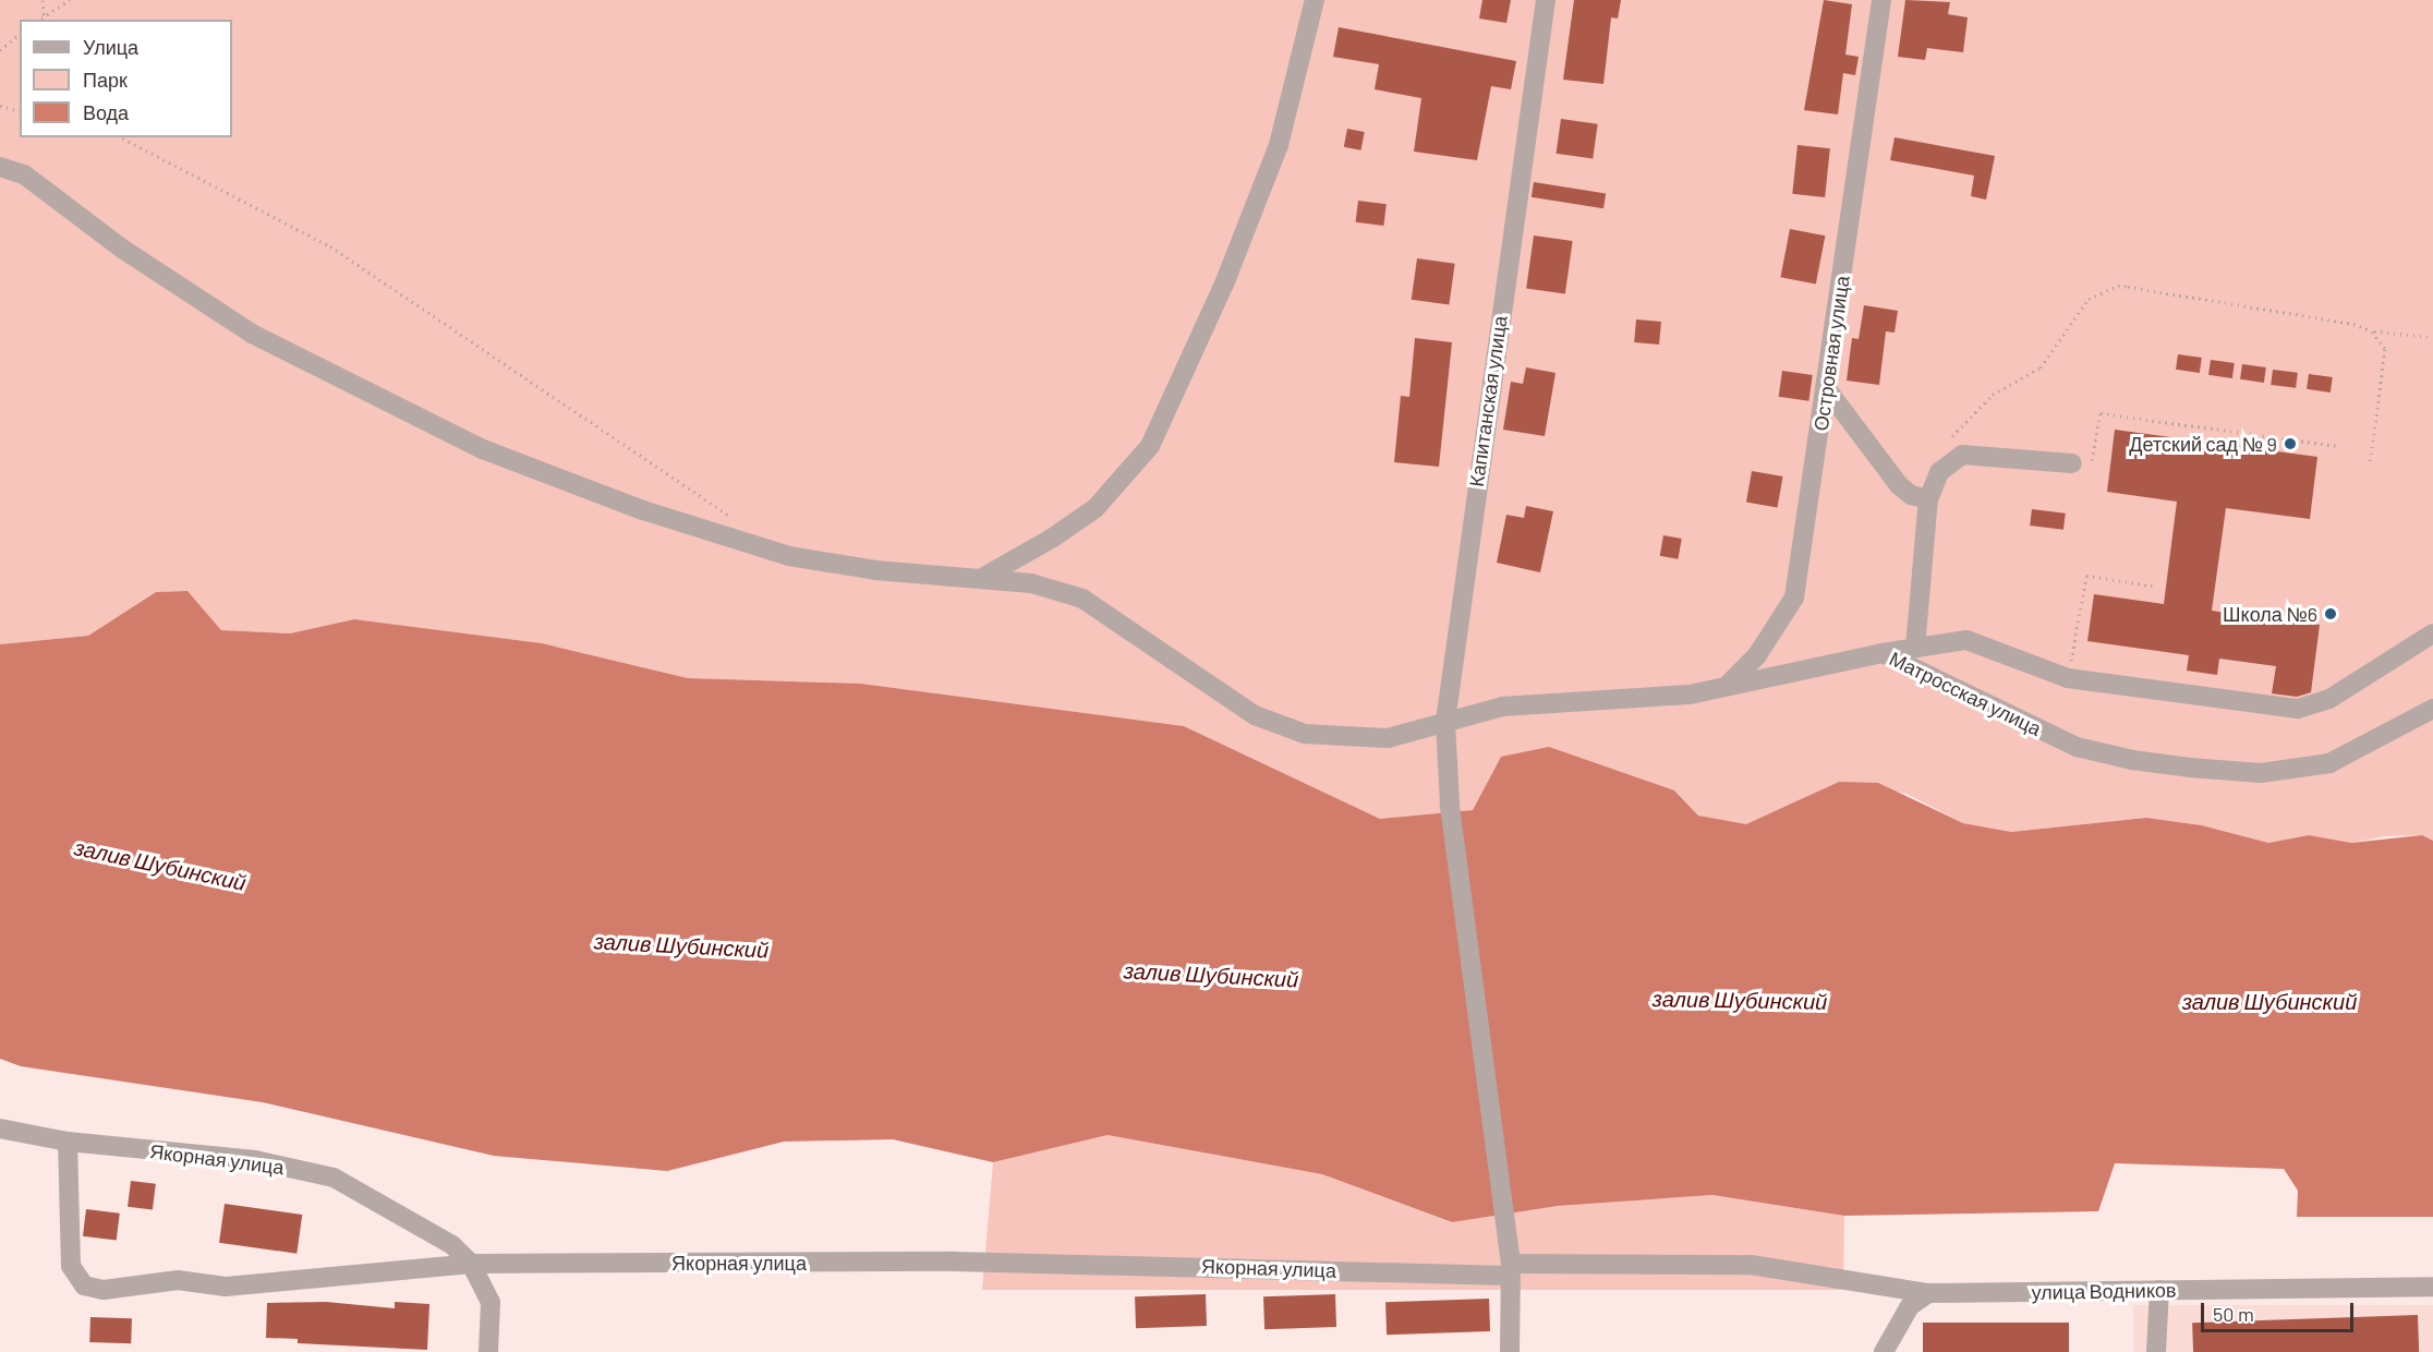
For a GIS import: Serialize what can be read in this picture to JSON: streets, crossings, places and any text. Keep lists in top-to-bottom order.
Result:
{
  "streets": {
    "street": [
      "Островная улица",
      "Капитанская улица",
      "Матросская улица",
      "Якорная улица",
      "улица Водников"
    ]
  },
  "crossings": [
    ["Островная улица", "Матросская улица"],
    ["Капитанская улица", "Матросская улица"],
    ["Капитанская улица", "Якорная улица"],
    ["Якорная улица", "улица Водников"]
  ],
  "water": ["залив Шубинский"],
  "places": ["Детский сад № 9", "Школа №6"],
  "legend": ["Улица", "Парк", "Вода"],
  "scale_bar": "50 m"
}
